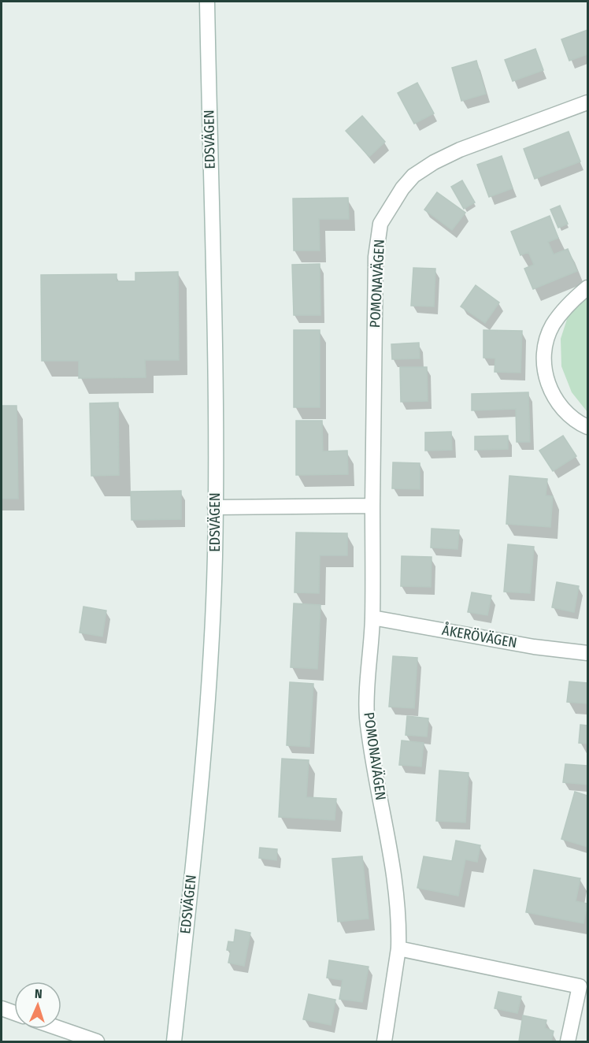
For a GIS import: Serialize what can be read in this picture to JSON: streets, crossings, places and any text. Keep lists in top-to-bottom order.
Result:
{
  "streets": {
    "street": ["EDSVÄGEN", "POMONAVÄGEN", "ÅKERÖVÄGEN"]
  },
  "crossings": [
    ["POMONAVÄGEN", "ÅKERÖVÄGEN"]
  ],
  "north": "top"
}
